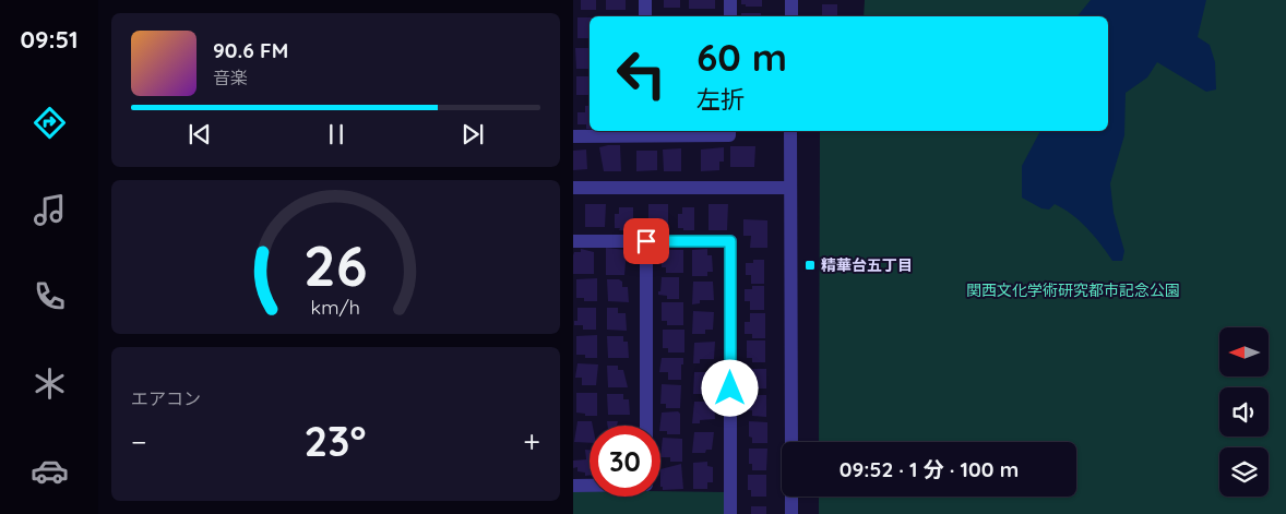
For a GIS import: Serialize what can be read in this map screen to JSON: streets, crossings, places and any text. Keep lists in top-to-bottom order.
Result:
{
  "parks": ["関西文化学術研究都市記念公園"],
  "places": {
    "transit": ["精華台五丁目"]
  },
  "north": "left",
  "page": {
    "tabs": "09:51",
    "turn": ["60 m", "左折"],
    "song": ["90.6 FM", "音楽"],
    "tile": "エアコン",
    "heat": ["−", "23°", "+"],
    "limit": "30",
    "trip": "09:52 · 1 分 · 100 m",
    "gauge": ["26", "km/h"]
  }
}
